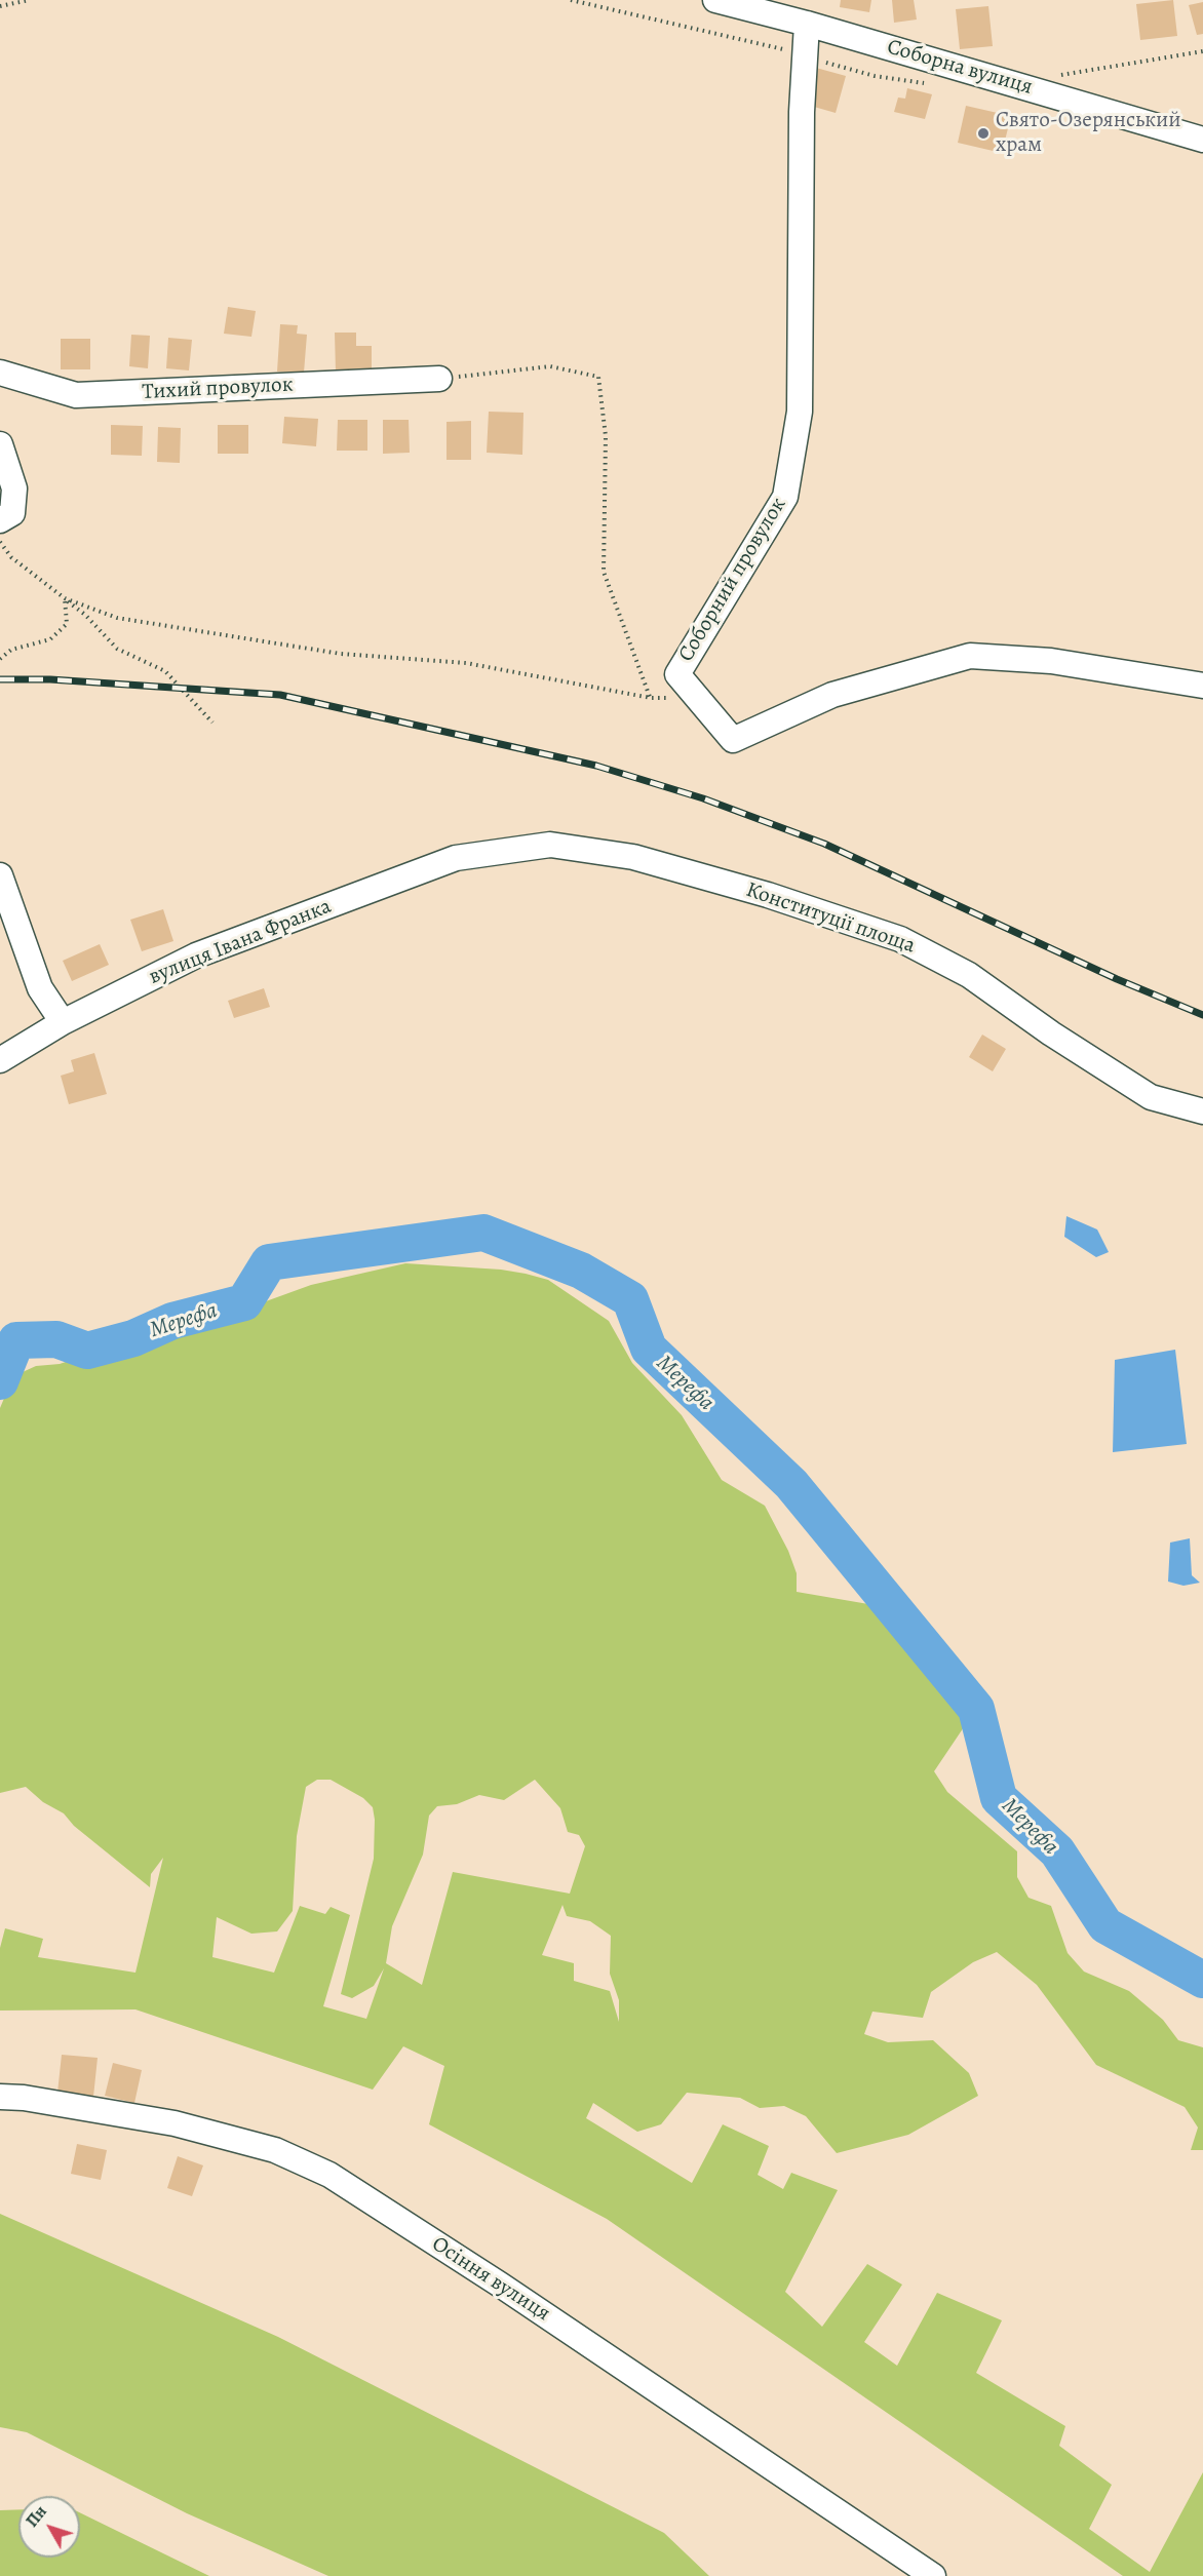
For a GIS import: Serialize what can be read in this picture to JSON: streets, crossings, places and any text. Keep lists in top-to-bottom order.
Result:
{
  "streets": {
    "street": [
      "Соборна вулиця",
      "Тихий провулок",
      "Соборний провулок",
      "Конституції площа",
      "вулиця Івана Франка",
      "Осіння вулиця"
    ]
  },
  "crossings": [
    ["Соборна вулиця", "Соборний провулок"],
    ["Конституції площа", "вулиця Івана Франка"]
  ],
  "water": ["Мерефа"],
  "places": ["Свято-Озерянський храм"],
  "north": "top left"
}
